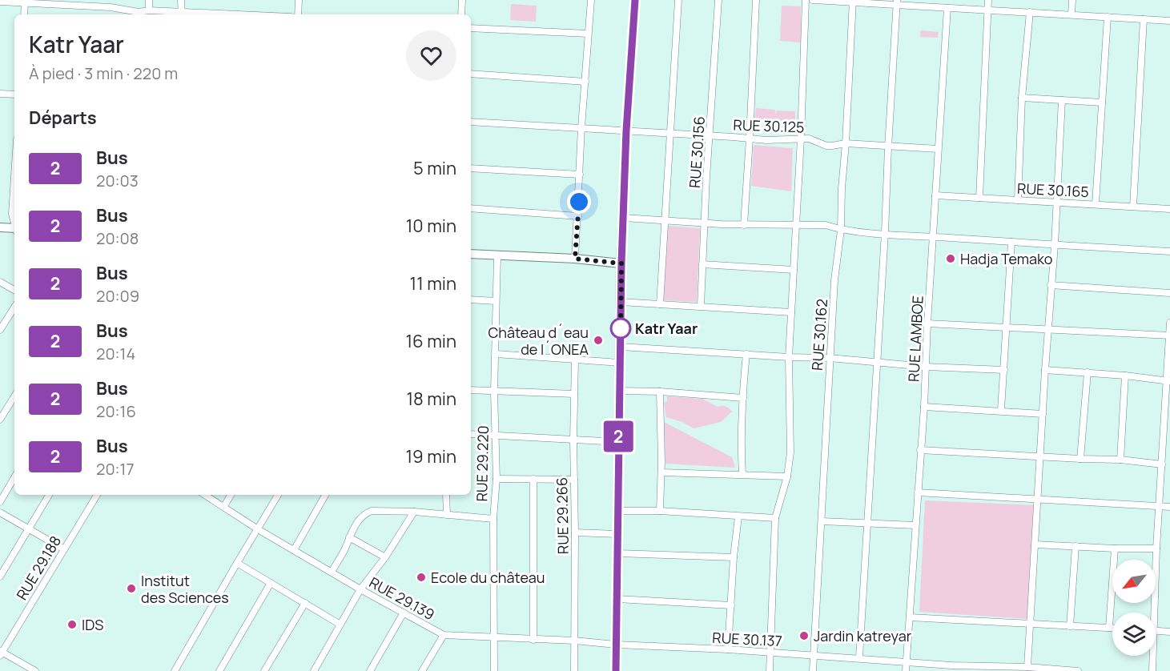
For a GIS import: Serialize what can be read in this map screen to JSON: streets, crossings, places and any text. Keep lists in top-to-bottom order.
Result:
{
  "streets": {
    "street": [
      "RUE 30.125",
      "RUE 30.156",
      "RUE 30.165",
      "RUE 30.162",
      "RUE LAMBOE",
      "RUE 29.220",
      "RUE 29.266",
      "RUE 29.188",
      "RUE 29.139",
      "RUE 30.137"
    ]
  },
  "crossings": [
    ["RUE 30.125", "RUE 30.156"],
    ["RUE 30.125", "RUE 30.162"],
    ["RUE 30.125", "RUE LAMBOE"],
    ["RUE 30.165", "RUE LAMBOE"],
    ["RUE 30.162", "RUE 30.137"],
    ["RUE LAMBOE", "RUE 30.137"],
    ["RUE 29.220", "RUE 29.139"],
    ["RUE 29.266", "RUE 29.139"],
    ["RUE 29.139", "RUE 30.137"]
  ],
  "places": [
    "Hadja Temako",
    "Katr Yaar",
    "Château d´eau de l´ONEA",
    "Ecole du château",
    "Institut des Sciences",
    "IDS",
    "Jardin katreyar"
  ],
  "lines": ["bus line 2"],
  "north": "bottom left",
  "page": {
    "on_map": "2",
    "heading": [
      ["Katr Yaar", "À pied · 3 min · 220 m"],
      "Départs"
    ],
    "list": [
      {
        "mark": "2",
        "name": "Bus",
        "note": "20:03",
        "value": "5 min"
      },
      {
        "mark": "2",
        "name": "Bus",
        "note": "20:08",
        "value": "10 min"
      },
      {
        "mark": "2",
        "name": "Bus",
        "note": "20:09",
        "value": "11 min"
      },
      {
        "mark": "2",
        "name": "Bus",
        "note": "20:14",
        "value": "16 min"
      },
      {
        "mark": "2",
        "name": "Bus",
        "note": "20:16",
        "value": "18 min"
      },
      {
        "mark": "2",
        "name": "Bus",
        "note": "20:17",
        "value": "19 min"
      }
    ]
  }
}
